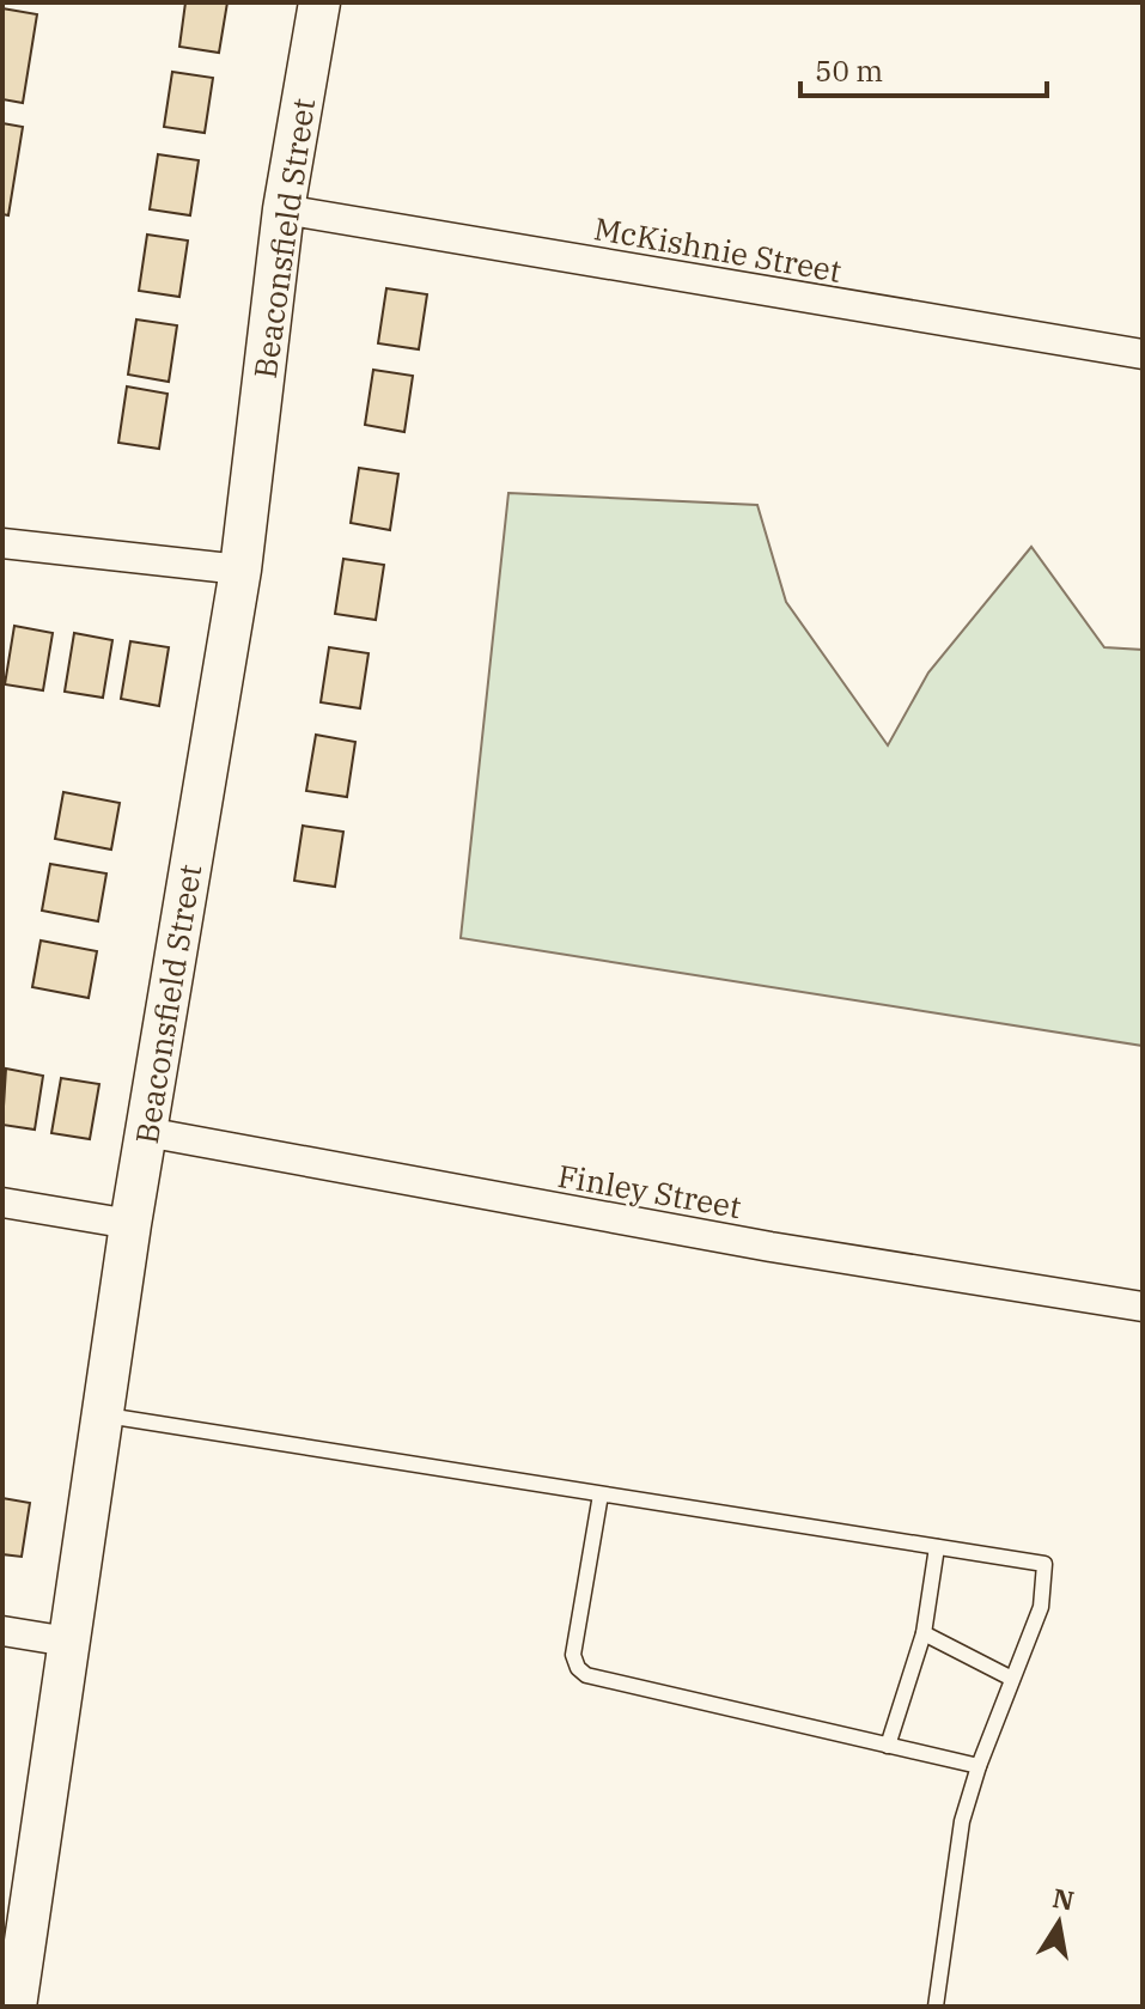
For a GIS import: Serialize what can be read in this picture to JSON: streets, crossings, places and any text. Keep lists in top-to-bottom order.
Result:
{
  "streets": {
    "street": ["Beaconsfield Street", "McKishnie Street", "Finley Street"]
  },
  "crossings": [
    ["Beaconsfield Street", "McKishnie Street"],
    ["Beaconsfield Street", "Finley Street"]
  ],
  "scale_bar": "50 m",
  "north": "top"
}
